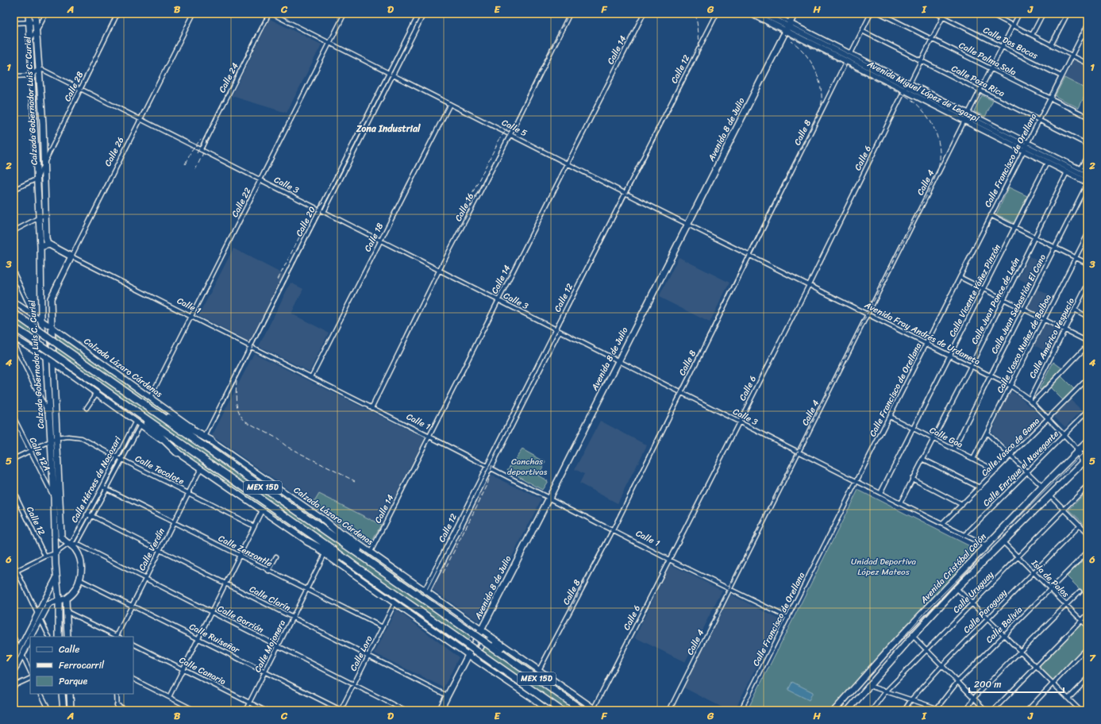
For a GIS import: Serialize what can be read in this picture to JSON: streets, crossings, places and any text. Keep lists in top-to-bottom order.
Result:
{
  "streets": {
    "highway": ["Calzada Lázaro Cárdenas", "MEX 15D"],
    "main road": [
      "Avenida Miguel López de Legazpi",
      "Calzada Gobernador Luis C. Curiel",
      "Avenida 8 de Julio",
      "Calle 26",
      "Calle 1",
      "Avenida Fray Andrés de Urdaneta",
      "Avenida Cristóbal Colón"
    ],
    "street": [
      "Calle Dos Bocas",
      "Calle 14",
      "Calle Palma Sola",
      "Calle 12",
      "Calle 24",
      "Calle Poza Rica",
      "Calle 28",
      "Calle 5",
      "Calle 8",
      "Calle 6",
      "Calle Francisco de Orellana",
      "Calle 4",
      "Calle 3",
      "Calle 22",
      "Calle 16",
      "Calle 20",
      "Calle 18",
      "Calle Vicente Yáñez Pinzón",
      "Calle Juan Ponce de León",
      "Calle Juan Sebastián El Cano",
      "Calle Américo Vespucio",
      "Calle Vasco Nuñez de Balboa",
      "Calle Goa",
      "Calle Vasco de Gama",
      "Calle 12A",
      "Calle Enrique el Navegante",
      "Calle Tecolote",
      "Calle Héroes de Nacozari",
      "Calle Verdín",
      "Calle Zenzontle",
      "Isla de Palos",
      "Calle Uruguay",
      "Calle Clarín",
      "Calle Paraguay",
      "Calle Gorrión",
      "Calle Bolivia",
      "Calle Ruiseñor",
      "Calle Mojonera",
      "Calle Loro",
      "Calle Canario"
    ]
  },
  "crossings": [
    ["Calle Dos Bocas", "Calle 6"],
    ["Calle Dos Bocas", "Calle Francisco de Orellana"],
    ["Calle 14", "Calle 5"],
    ["Calle 14", "Calle 3"],
    ["Calle 14", "Calle 1"],
    ["Calle 14", "Calzada Lázaro Cárdenas"],
    ["Calle Palma Sola", "Calle 6"],
    ["Calle Palma Sola", "Calle Francisco de Orellana"],
    ["Calle 12", "Calle 5"],
    ["Calle 12", "Calle 3"],
    ["Calle 12", "Calle 1"],
    ["Calle 12", "Calzada Lázaro Cárdenas"],
    ["Calle 24", "Calle 3"],
    ["Calle Poza Rica", "Calle 6"],
    ["Calle Poza Rica", "Calle Francisco de Orellana"],
    ["Calle 28", "Calzada Gobernador Luis C. Curiel"],
    ["Calle 28", "Calle 3"],
    ["Avenida Miguel López de Legazpi", "Avenida 8 de Julio"],
    ["Avenida Miguel López de Legazpi", "Calle 8"],
    ["Avenida Miguel López de Legazpi", "Calle 6"],
    ["Avenida Miguel López de Legazpi", "Calle Francisco de Orellana"],
    ["Avenida Miguel López de Legazpi", "Calle 4"],
    ["Avenida Miguel López de Legazpi", "Calle Vicente Yáñez Pinzón"],
    ["Avenida Miguel López de Legazpi", "Calle Juan Ponce de León"],
    ["Avenida Miguel López de Legazpi", "Calle Juan Sebastián El Cano"],
    ["Calzada Gobernador Luis C. Curiel", "Calle 26"],
    ["Calzada Gobernador Luis C. Curiel", "Calle 3"],
    ["Calzada Gobernador Luis C. Curiel", "Calle 1"],
    ["Calzada Gobernador Luis C. Curiel", "Calzada Lázaro Cárdenas"],
    ["Calzada Gobernador Luis C. Curiel", "Calle 12A"],
    ["Calzada Gobernador Luis C. Curiel", "Calle Tecolote"],
    ["Calzada Gobernador Luis C. Curiel", "Calle Héroes de Nacozari"],
    ["Calzada Gobernador Luis C. Curiel", "Calle Gorrión"],
    ["Calle 5", "Avenida 8 de Julio"],
    ["Calle 5", "Calle 8"],
    ["Calle 5", "Calle 22"],
    ["Calle 5", "Calle 16"],
    ["Calle 5", "Calle 20"],
    ["Calle 5", "Calle 18"],
    ["Calle 5", "Avenida Fray Andrés de Urdaneta"],
    ["Avenida 8 de Julio", "Calle 3"],
    ["Avenida 8 de Julio", "Calle 1"],
    ["Avenida 8 de Julio", "Calzada Lázaro Cárdenas"],
    ["Avenida 8 de Julio", "Calle Clarín"],
    ["Calle 8", "Calle 3"],
    ["Calle 8", "Calle 1"],
    ["Calle 8", "Avenida Fray Andrés de Urdaneta"],
    ["Calle 8", "Calzada Lázaro Cárdenas"],
    ["Calle 26", "Calle 3"],
    ["Calle 26", "Calle 1"],
    ["Calle 6", "Calle 3"],
    ["Calle 6", "Calle 1"],
    ["Calle 6", "Avenida Fray Andrés de Urdaneta"],
    ["Calle 6", "Calzada Lázaro Cárdenas"],
    ["Calle Francisco de Orellana", "Calle 3"],
    ["Calle Francisco de Orellana", "Calle 1"],
    ["Calle Francisco de Orellana", "Avenida Fray Andrés de Urdaneta"],
    ["Calle Francisco de Orellana", "Calle Goa"],
    ["Calle 4", "Calle 3"],
    ["Calle 4", "Calle 1"],
    ["Calle 4", "Avenida Fray Andrés de Urdaneta"],
    ["Calle 3", "Calle 22"],
    ["Calle 3", "Calle 16"],
    ["Calle 3", "Calle 20"],
    ["Calle 3", "Calle 18"],
    ["Calle 3", "Calle Vicente Yáñez Pinzón"],
    ["Calle 3", "Calle Juan Ponce de León"],
    ["Calle 3", "Calle Vasco de Gama"],
    ["Calle 3", "Calle Enrique el Navegante"],
    ["Calle 3", "Avenida Cristóbal Colón"],
    ["Calle 22", "Calle 1"],
    ["Calle 22", "Calzada Lázaro Cárdenas"],
    ["Calle 16", "Calle 1"],
    ["Calle 20", "Calle 1"],
    ["Calle 20", "Calzada Lázaro Cárdenas"],
    ["Calle 18", "Calle 1"],
    ["Calle Vicente Yáñez Pinzón", "Avenida Fray Andrés de Urdaneta"],
    ["Calle Vicente Yáñez Pinzón", "Calle Goa"],
    ["Calle Juan Ponce de León", "Avenida Fray Andrés de Urdaneta"],
    ["Calle Juan Ponce de León", "Calle Goa"],
    ["Calle Juan Sebastián El Cano", "Avenida Fray Andrés de Urdaneta"],
    ["Calle Juan Sebastián El Cano", "Calle Goa"],
    ["Avenida Fray Andrés de Urdaneta", "Calle Américo Vespucio"],
    ["Avenida Fray Andrés de Urdaneta", "Calle Vasco Nuñez de Balboa"],
    ["Avenida Fray Andrés de Urdaneta", "Calle Vasco de Gama"],
    ["Avenida Fray Andrés de Urdaneta", "Calle Enrique el Navegante"],
    ["Avenida Fray Andrés de Urdaneta", "Avenida Cristóbal Colón"],
    ["Calle Vasco Nuñez de Balboa", "Calle Goa"],
    ["Calle Goa", "Calle Vasco de Gama"],
    ["Calle Tecolote", "Calle Héroes de Nacozari"],
    ["Calle Tecolote", "Calle Verdín"],
    ["Calle Héroes de Nacozari", "Calle Zenzontle"],
    ["Calle Héroes de Nacozari", "Calle Clarín"],
    ["Calle Héroes de Nacozari", "Calle Gorrión"],
    ["Calle Verdín", "Calle Zenzontle"],
    ["Calle Verdín", "Calle Clarín"],
    ["Calle Verdín", "Calle Gorrión"],
    ["Calle Verdín", "Calle Ruiseñor"],
    ["Calle Zenzontle", "Calle Mojonera"],
    ["Calle Zenzontle", "Calle Loro"],
    ["Avenida Cristóbal Colón", "Isla de Palos"],
    ["Isla de Palos", "Calle Uruguay"],
    ["Isla de Palos", "Calle Paraguay"],
    ["Isla de Palos", "Calle Bolivia"],
    ["Calle Clarín", "Calle Mojonera"],
    ["Calle Clarín", "Calle Loro"],
    ["Calle Gorrión", "Calle Mojonera"],
    ["Calle Gorrión", "Calle Loro"],
    ["Calle Ruiseñor", "Calle Mojonera"],
    ["Calle Ruiseñor", "Calle Loro"],
    ["Calle Mojonera", "Calle Canario"]
  ],
  "districts": ["Zona Industrial"],
  "parks": ["Canchas deportivas", "Unidad Deportiva López Mateos"],
  "legend": ["Calle", "Ferrocarril", "Parque"],
  "scale_bar": "200 m",
  "grid": {
    "columns": [
      "A",
      "B",
      "C",
      "D",
      "E",
      "F",
      "G",
      "H",
      "I",
      "J"
    ],
    "rows": [
      "1",
      "2",
      "3",
      "4",
      "5",
      "6",
      "7"
    ]
  }
}
